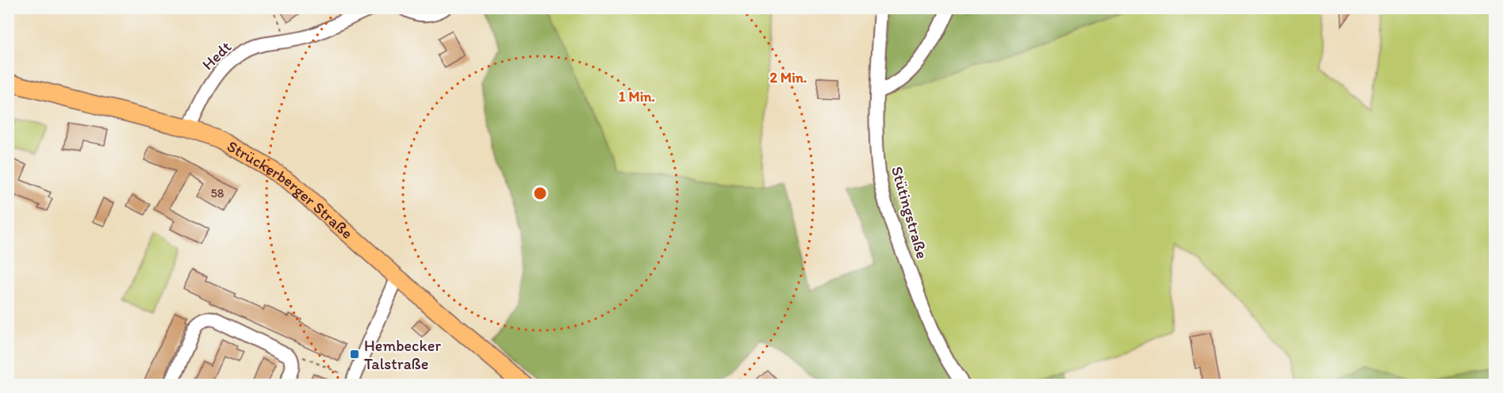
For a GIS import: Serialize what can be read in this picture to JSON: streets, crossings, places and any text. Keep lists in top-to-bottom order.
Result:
{
  "streets": {
    "main road": ["Strückerberger Straße"],
    "street": ["Hedt", "Stütingstraße"]
  },
  "crossings": [
    ["Hedt", "Strückerberger Straße"]
  ],
  "places": {
    "transit": ["Hembecker Talstraße"]
  },
  "house_numbers": ["58"],
  "rings": ["2 Min.", "1 Min."]
}
